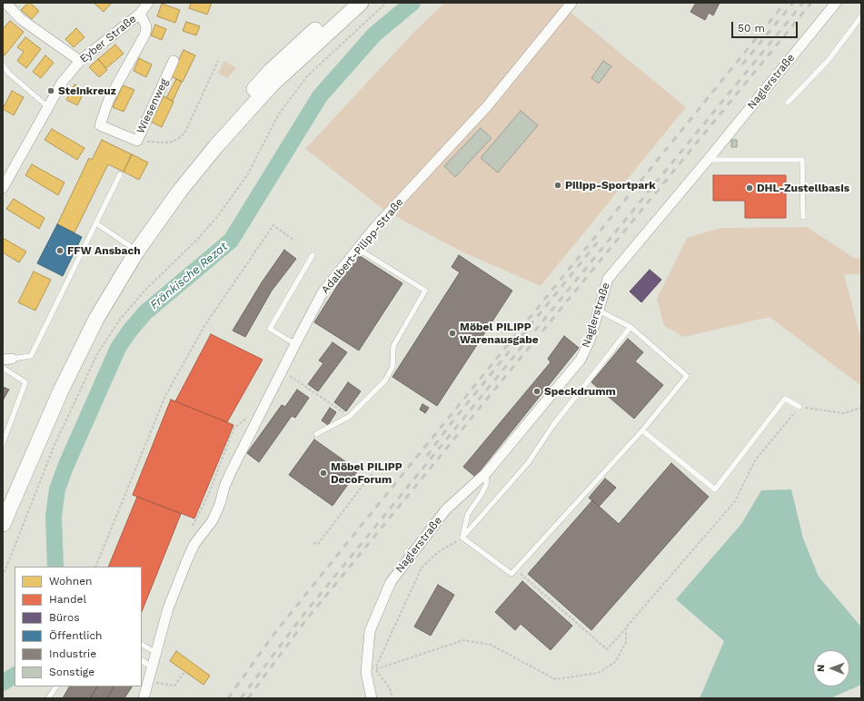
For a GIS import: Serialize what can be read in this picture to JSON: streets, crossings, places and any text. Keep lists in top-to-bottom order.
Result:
{
  "streets": {
    "street": [
      "Eyber Straße",
      "Naglerstraße",
      "Wiesenweg",
      "Adalbert-Pilipp-Straße"
    ]
  },
  "crossings": [
    ["Eyber Straße", "Wiesenweg"]
  ],
  "water": ["Fränkische Rezat"],
  "places": [
    "Steinkreuz",
    "Pilipp-Sportpark",
    "DHL-Zustellbasis",
    "FFW Ansbach",
    "Möbel PILIPP Warenausgabe",
    "Speckdrumm",
    "Möbel PILIPP DecoForum"
  ],
  "legend": [
    "Wohnen",
    "Handel",
    "Büros",
    "Öffentlich",
    "Industrie",
    "Sonstige"
  ],
  "scale_bar": "50 m",
  "north": "left"
}
